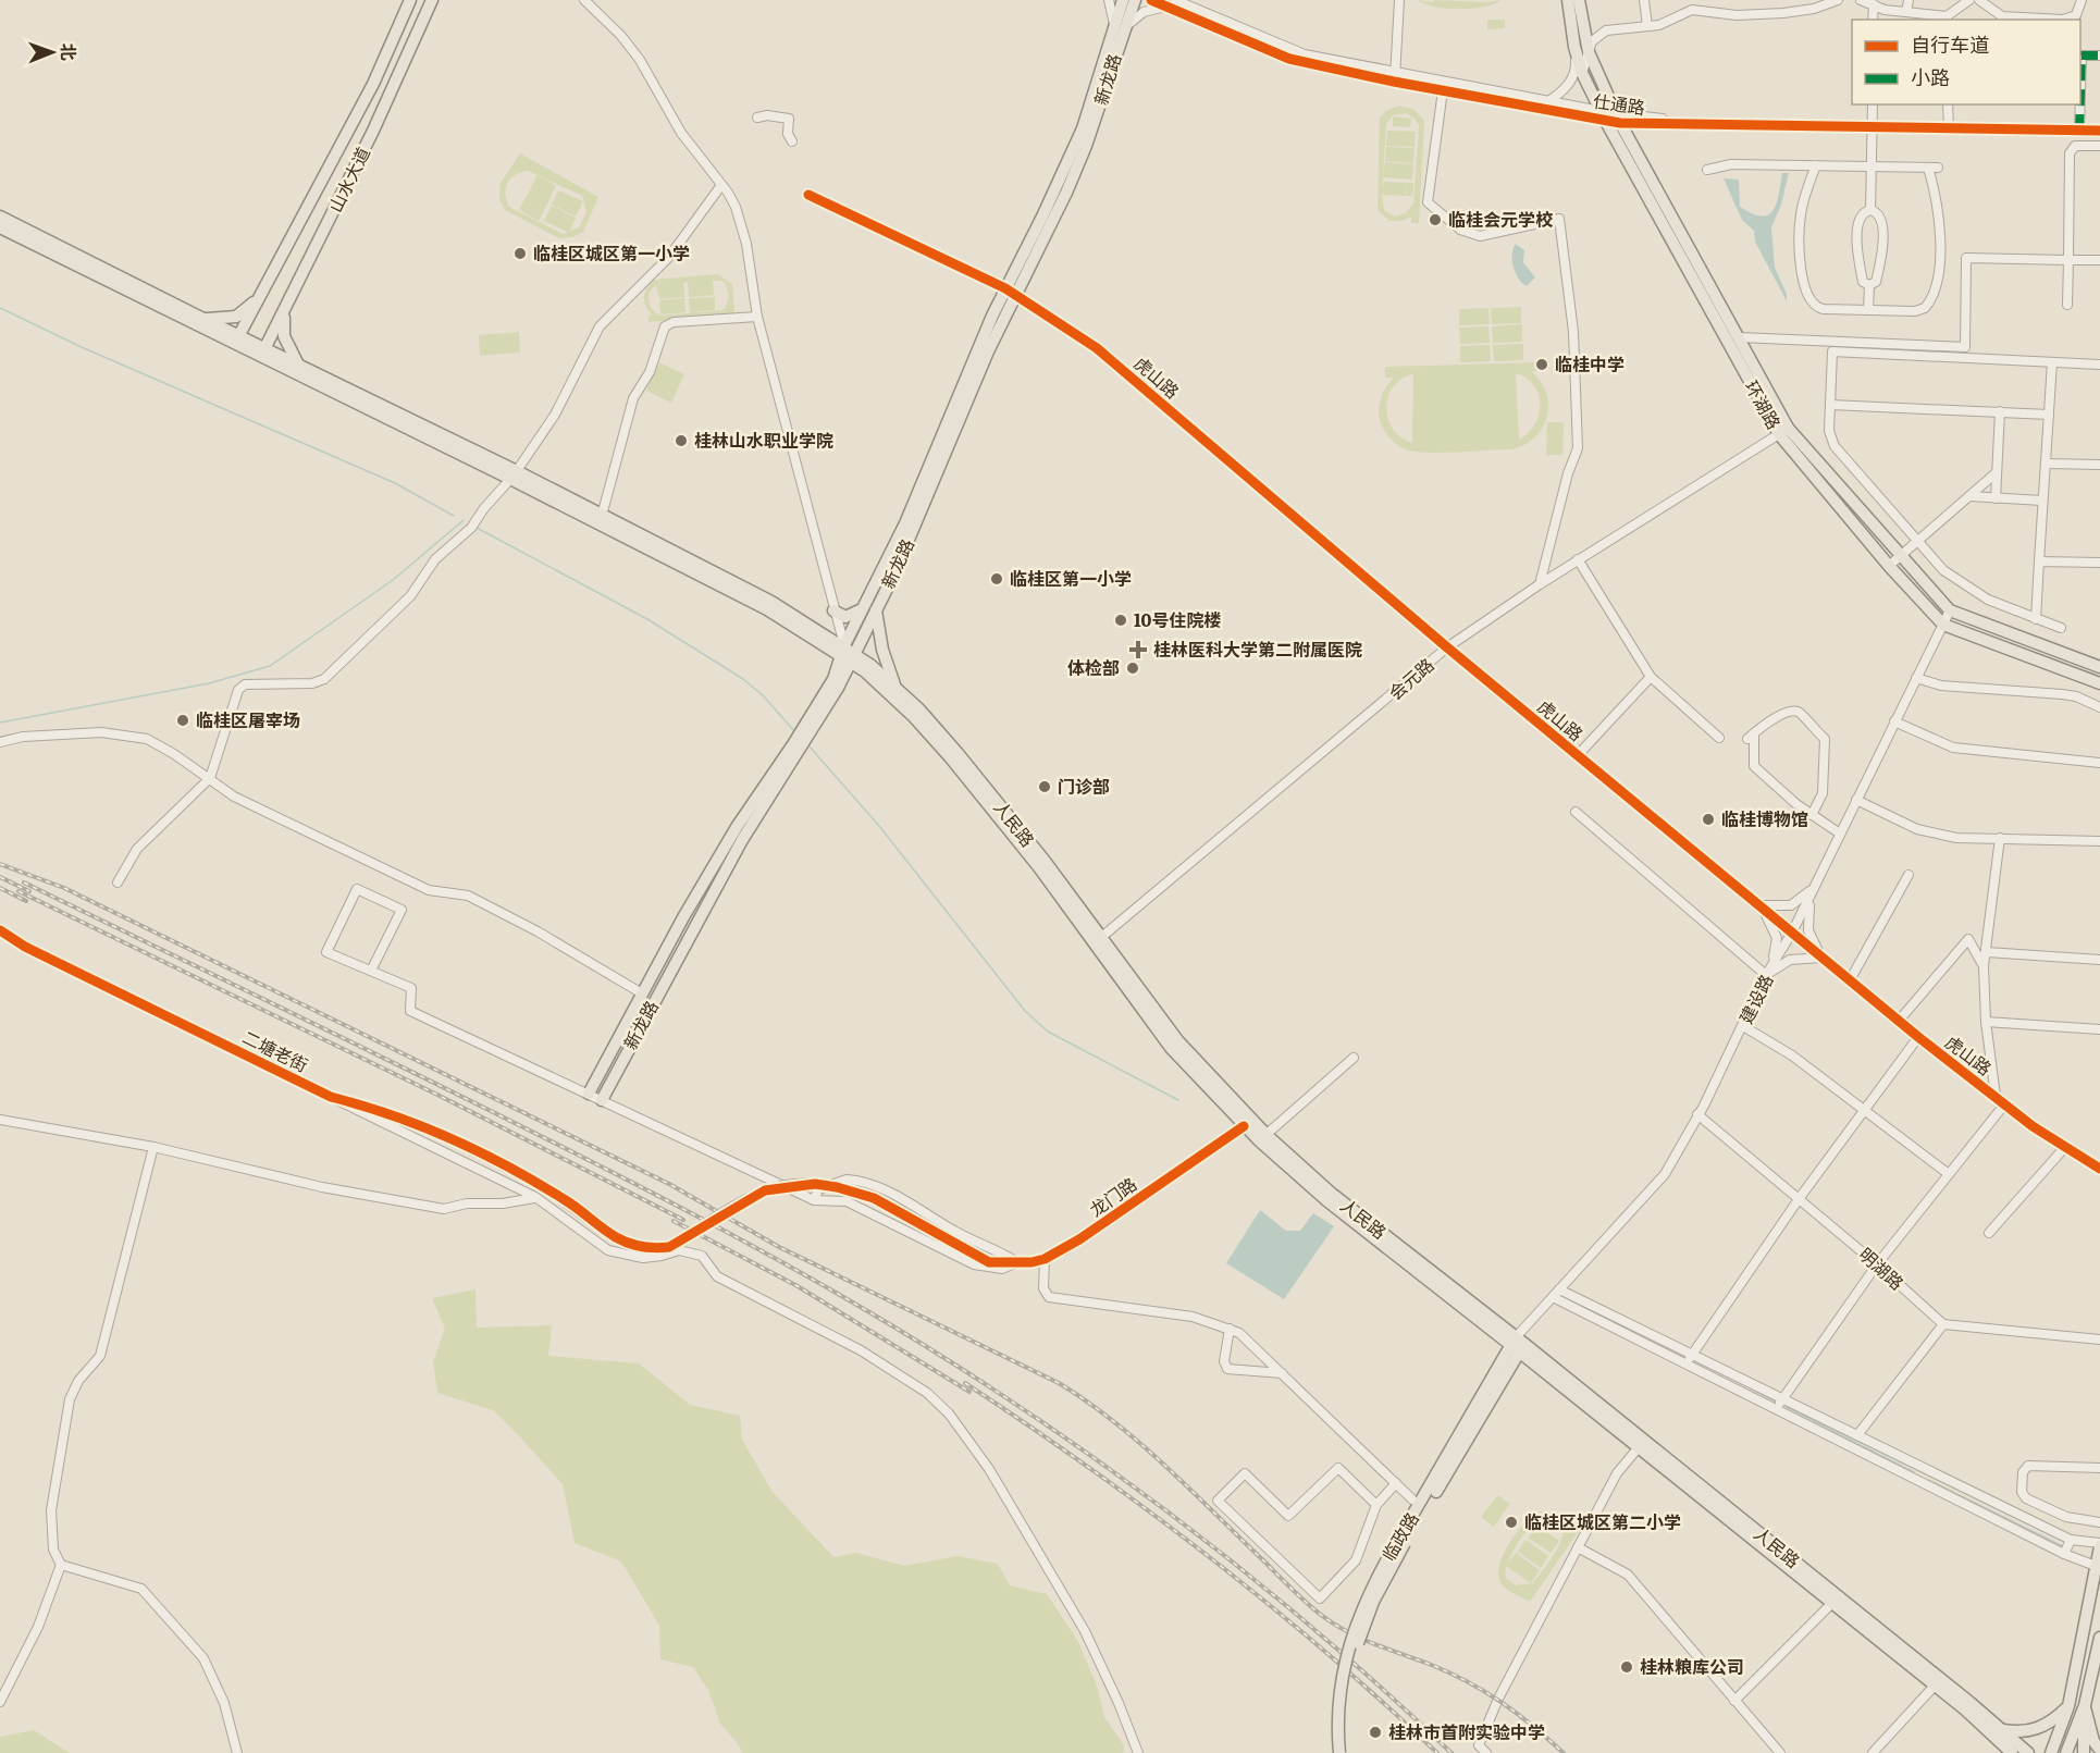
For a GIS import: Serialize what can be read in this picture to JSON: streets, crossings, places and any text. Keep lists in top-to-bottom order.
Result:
{
  "streets": {
    "main road": [
      "新龙路",
      "山水大道",
      "环湖路",
      "人民路",
      "临政路"
    ],
    "street": [
      "仕通路",
      "虎山路",
      "会元路",
      "建设路",
      "二塘老街",
      "龙门路",
      "明湖路"
    ]
  },
  "crossings": [
    ["新龙路", "虎山路"],
    ["新龙路", "人民路"],
    ["仕通路", "环湖路"],
    ["虎山路", "会元路"],
    ["虎山路", "建设路"],
    ["环湖路", "会元路"],
    ["环湖路", "建设路"],
    ["会元路", "人民路"],
    ["人民路", "建设路"],
    ["人民路", "龙门路"],
    ["人民路", "临政路"],
    ["建设路", "明湖路"],
    ["建设路", "临政路"],
    ["二塘老街", "龙门路"]
  ],
  "places": {
    "other": [
      "临桂会元学校",
      "临桂区城区第一小学",
      "临桂中学",
      "桂林山水职业学院",
      "临桂区第一小学",
      "10号住院楼",
      "体检部",
      "临桂区屠宰场",
      "门诊部",
      "临桂博物馆",
      "临桂区城区第二小学",
      "桂林粮库公司",
      "桂林市首附实验中学"
    ],
    "health": ["桂林医科大学第二附属医院"]
  },
  "legend": ["自行车道", "小路"],
  "north": "right"
}
